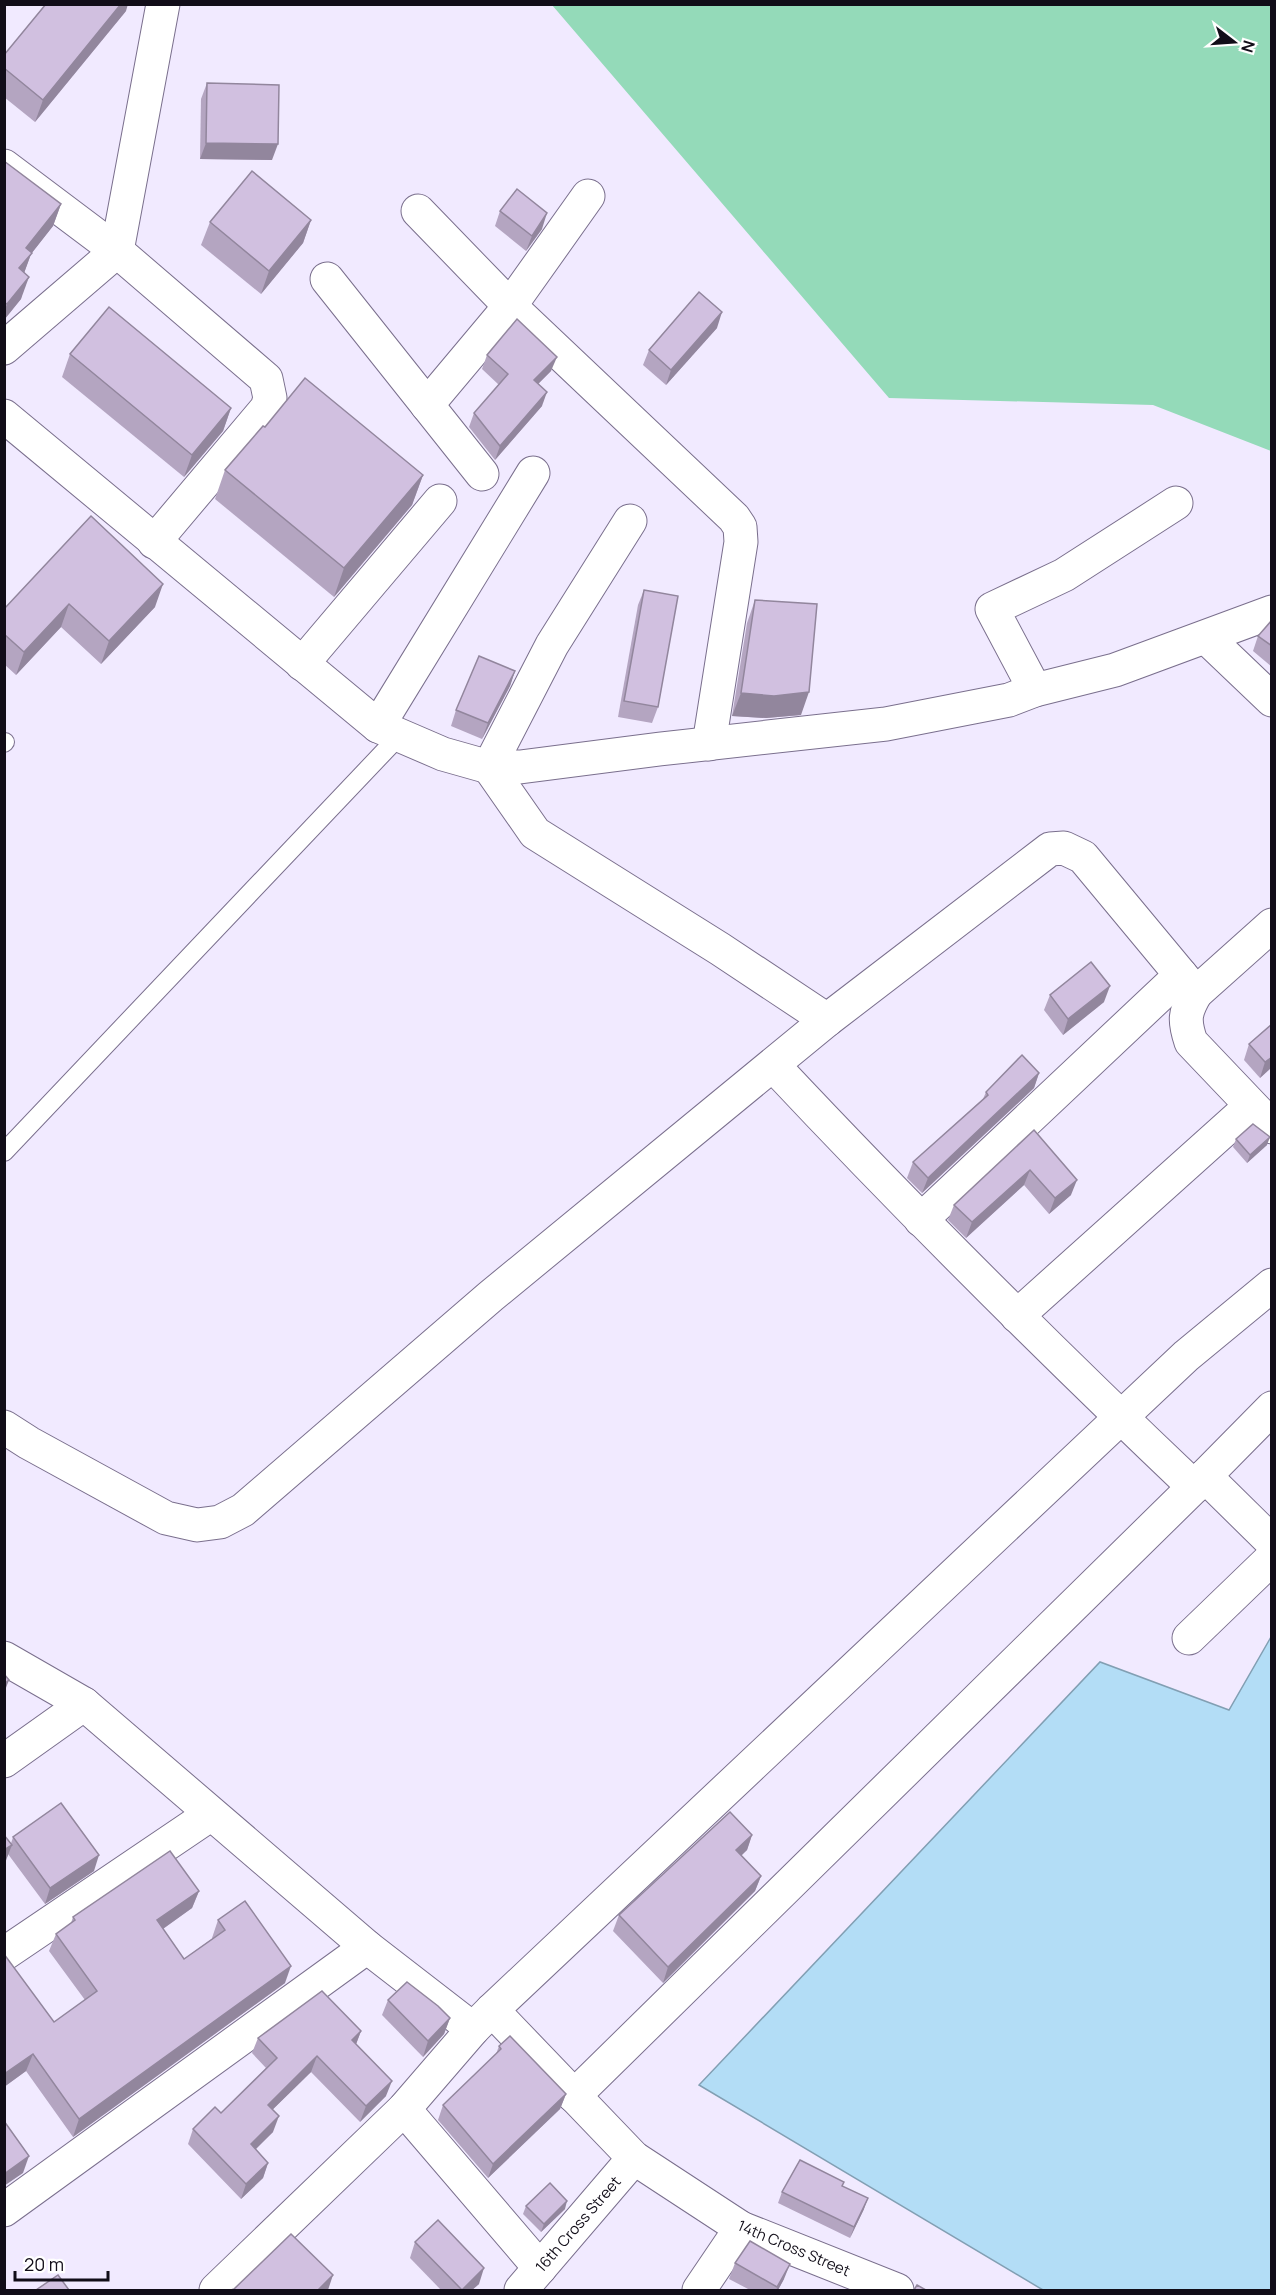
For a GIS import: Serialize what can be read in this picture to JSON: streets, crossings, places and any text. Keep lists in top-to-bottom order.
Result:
{
  "streets": {
    "street": ["16th Cross Street", "14th Cross Street"]
  },
  "crossings": [
    ["16th Cross Street", "14th Cross Street"]
  ],
  "scale_bar": "20 m",
  "north": "right"
}
